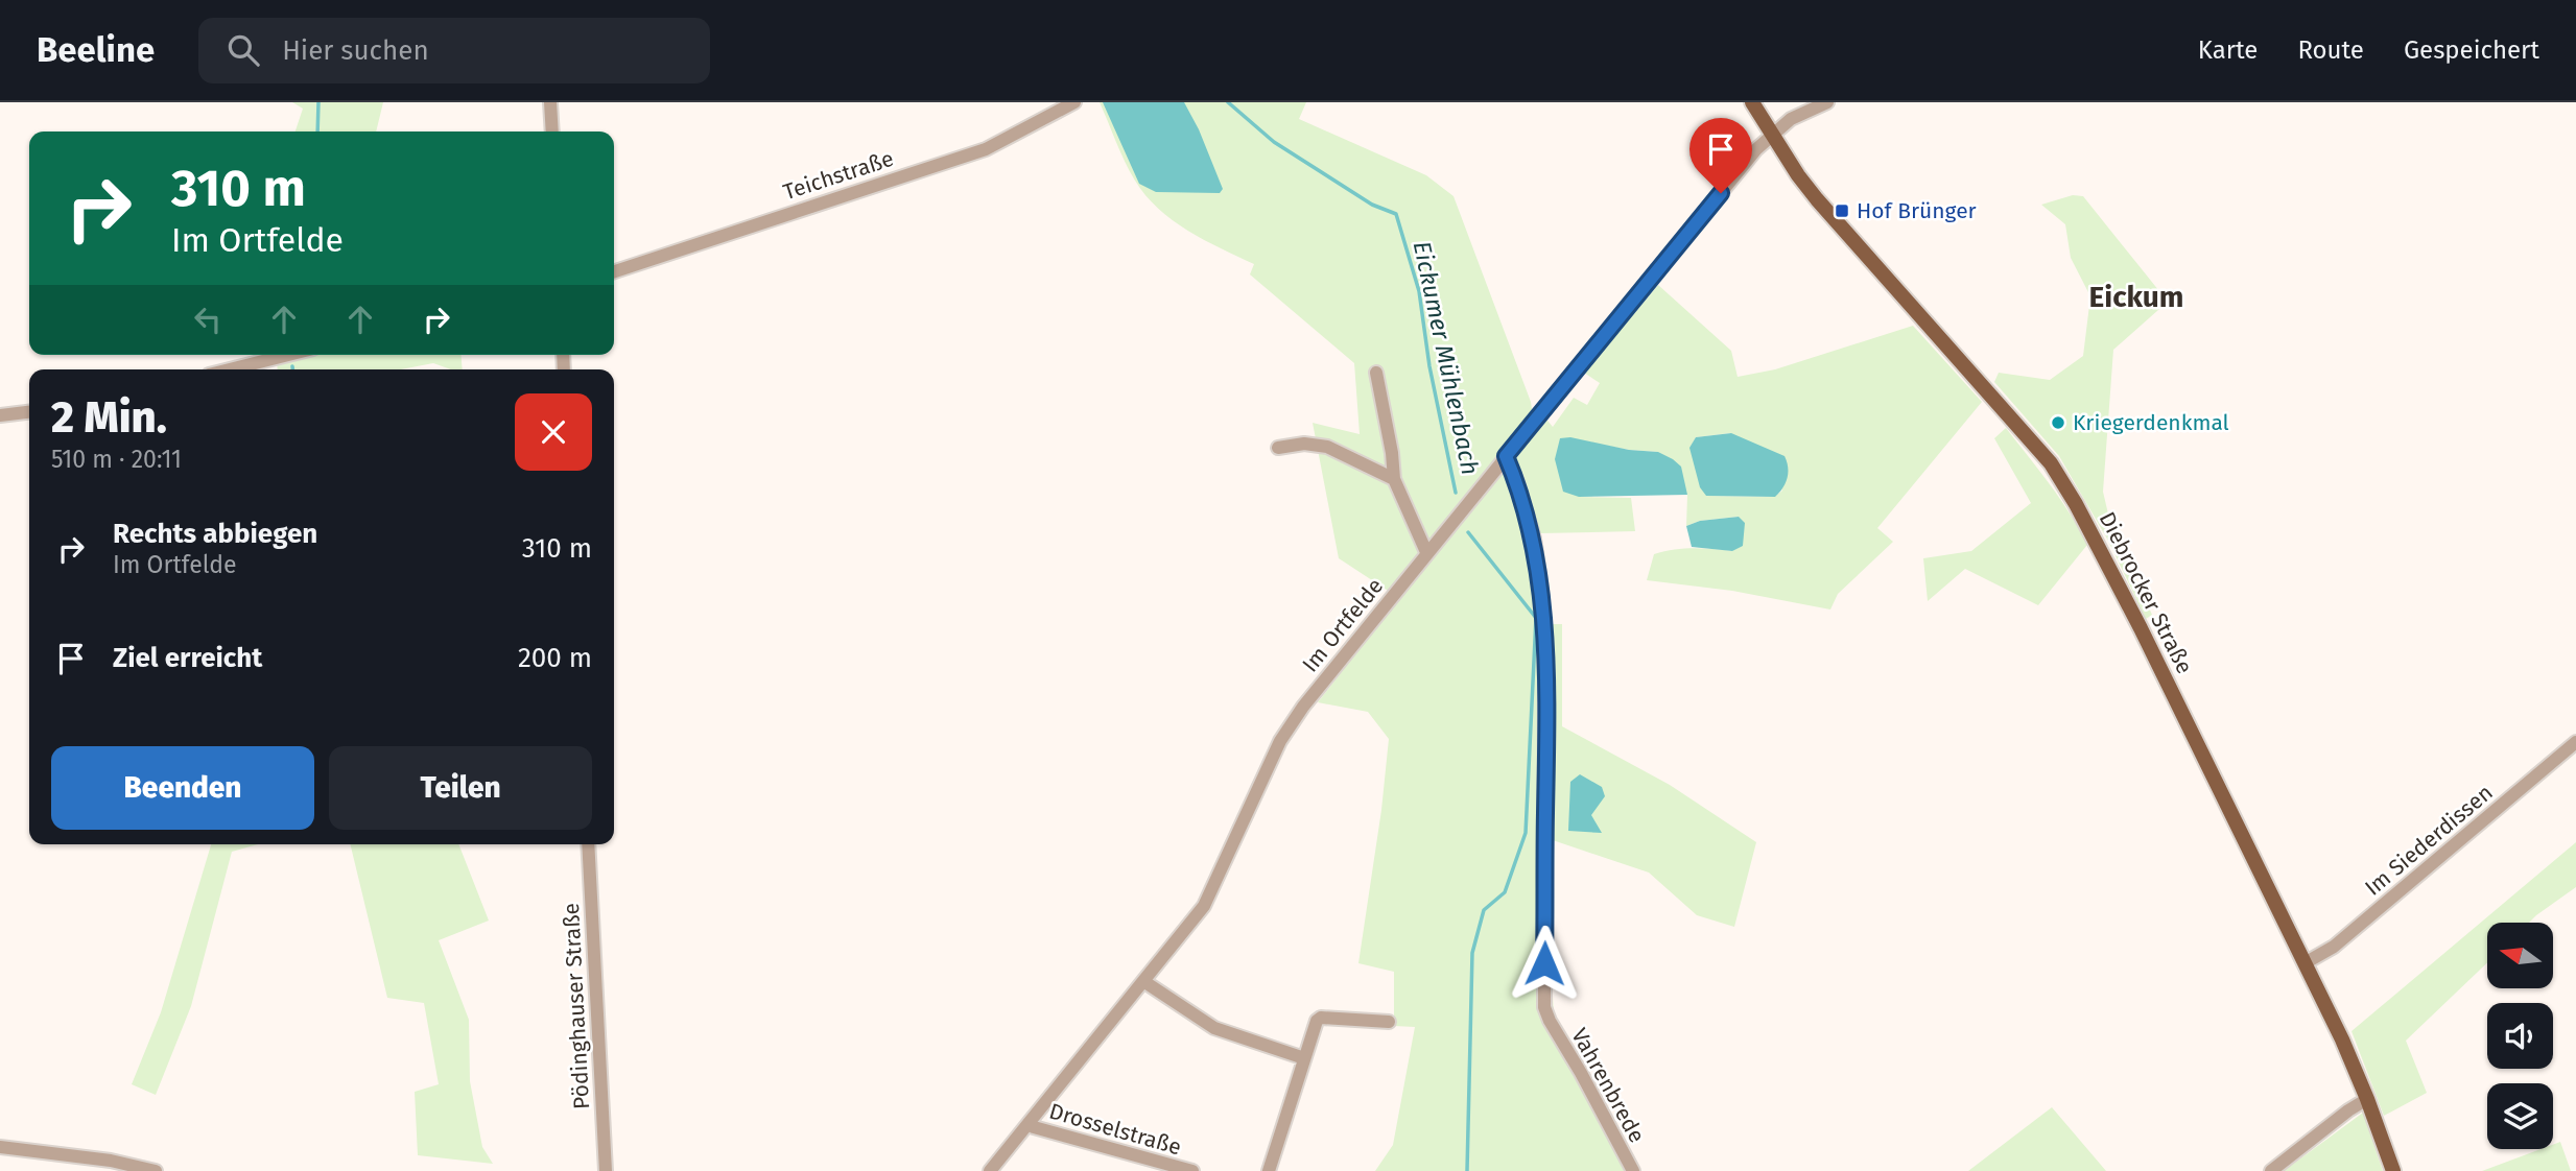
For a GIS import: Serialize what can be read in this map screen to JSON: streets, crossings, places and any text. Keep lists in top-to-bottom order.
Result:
{
  "streets": {
    "main road": ["Diebrocker Straße"],
    "street": [
      "Teichstraße",
      "Im Ortfelde",
      "Im Siederdissen",
      "Pödinghauser Straße",
      "Vahrenbrede",
      "Drosselstraße"
    ]
  },
  "crossings": [
    ["Diebrocker Straße", "Im Ortfelde"],
    ["Diebrocker Straße", "Im Siederdissen"],
    ["Im Ortfelde", "Vahrenbrede"],
    ["Im Ortfelde", "Drosselstraße"]
  ],
  "districts": ["Eickum"],
  "water": ["Eickumer Mühlenbach"],
  "places": {
    "transit": ["Hof Brünger"],
    "other": ["Kriegerdenkmal"]
  },
  "north": "left",
  "page": {
    "header": "Beeline",
    "search": "Hier suchen",
    "nav": ["Karte", "Route", "Gespeichert"],
    "turn": ["310 m", "Im Ortfelde"],
    "heading": ["2 Min.", "510 m · 20:11"],
    "list": [
      {
        "name": "Rechts abbiegen",
        "note": "Im Ortfelde",
        "value": "310 m"
      },
      {
        "name": "Ziel erreicht",
        "value": "200 m"
      }
    ],
    "buttons": ["Beenden", "Teilen"]
  }
}
